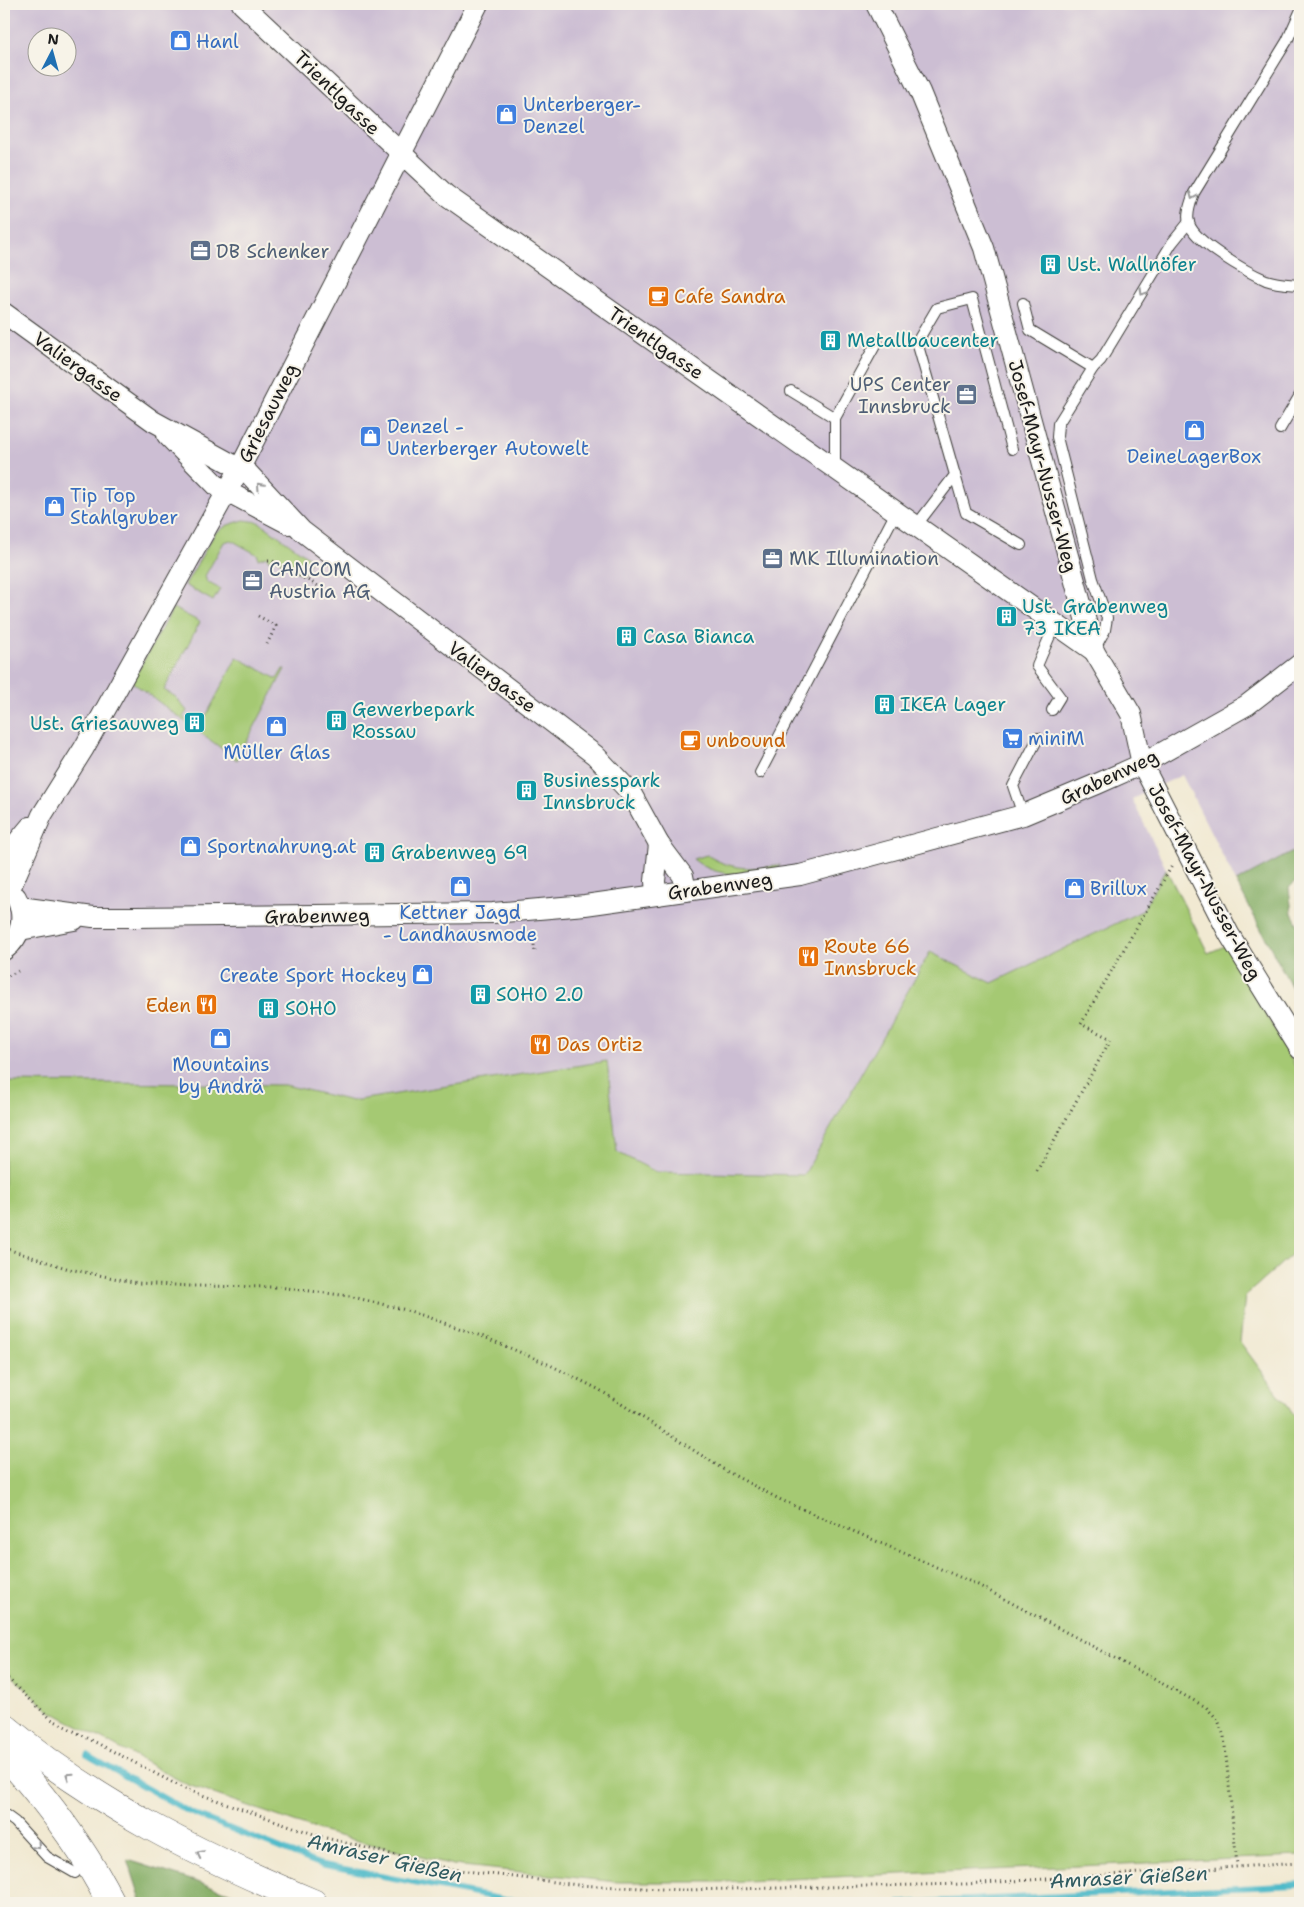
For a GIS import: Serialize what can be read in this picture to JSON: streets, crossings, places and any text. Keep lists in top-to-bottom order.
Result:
{
  "streets": {
    "street": [
      "Trientlgasse",
      "Valiergasse",
      "Griesauweg",
      "Josef-Mayr-Nusser-Weg",
      "Grabenweg"
    ]
  },
  "crossings": [
    ["Trientlgasse", "Griesauweg"],
    ["Trientlgasse", "Josef-Mayr-Nusser-Weg"],
    ["Valiergasse", "Griesauweg"],
    ["Valiergasse", "Grabenweg"],
    ["Josef-Mayr-Nusser-Weg", "Grabenweg"]
  ],
  "water": ["Amraser Gießen"],
  "places": {
    "shop": [
      "Hanl",
      "Unterberger- Denzel",
      "DeineLagerBox",
      "Denzel - Unterberger Autowelt",
      "Tip Top Stahlgruber",
      "Müller Glas",
      "Sportnahrung.at",
      "Kettner Jagd - Landhausmode",
      "Brillux",
      "Create Sport Hockey",
      "Mountains by Andrä"
    ],
    "office": [
      "DB Schenker",
      "UPS Center Innsbruck",
      "MK Illumination",
      "CANCOM Austria AG"
    ],
    "building": [
      "Ust. Wallnöfer",
      "Metallbaucenter",
      "Ust. Grabenweg 73 IKEA",
      "Casa Bianca",
      "IKEA Lager",
      "Gewerbepark Rossau",
      "Ust. Griesauweg",
      "Businesspark Innsbruck",
      "Grabenweg 69",
      "SOHO 2.0",
      "SOHO"
    ],
    "cafe": ["Cafe Sandra", "unbound"],
    "supermarket": ["miniM"],
    "restaurant": ["Route 66 Innsbruck", "Eden", "Das Ortiz"]
  },
  "north": "top"
}
